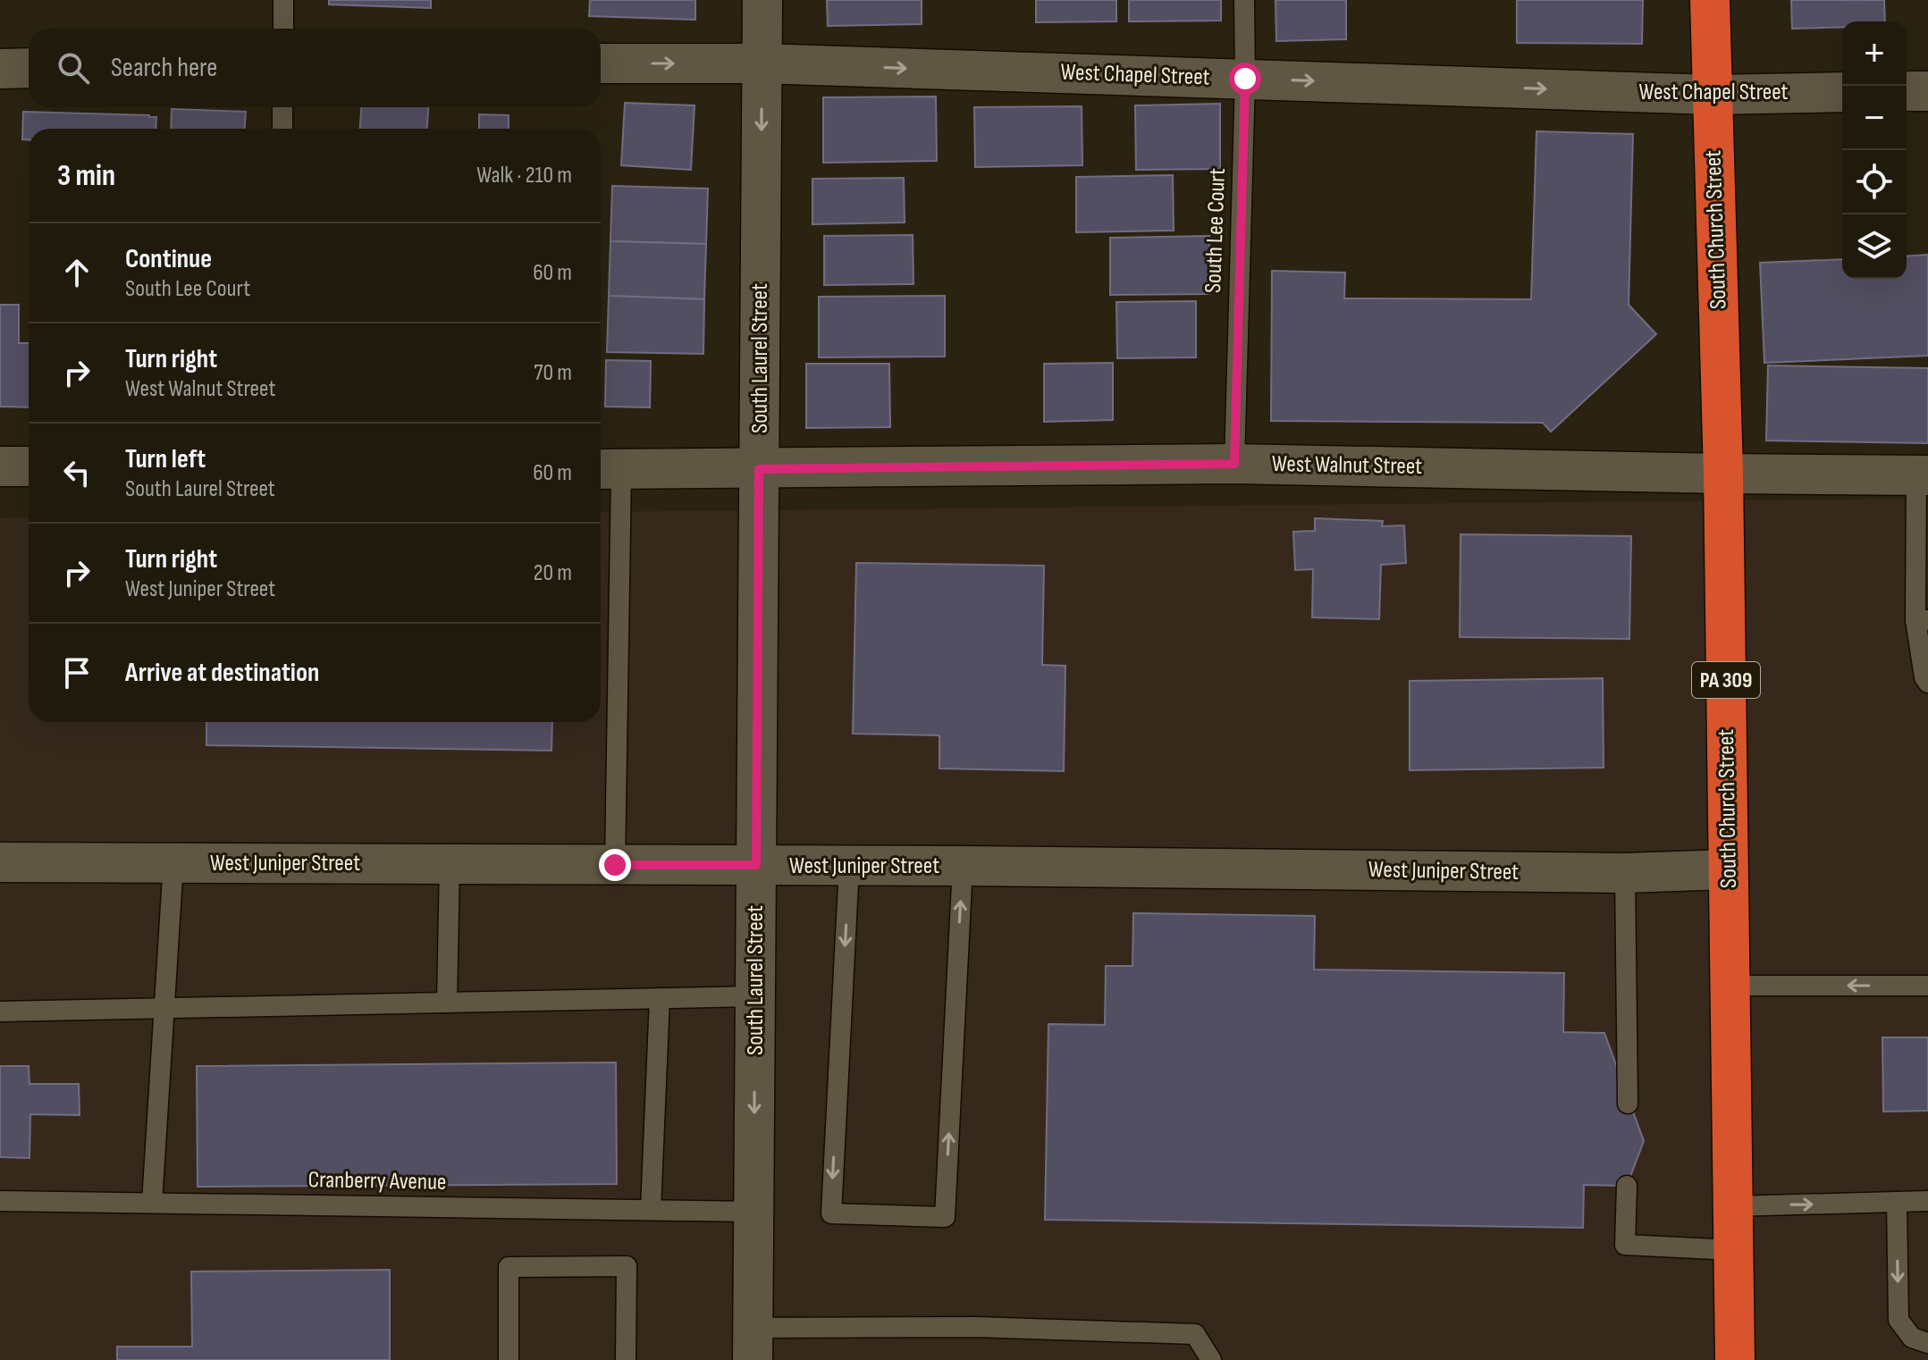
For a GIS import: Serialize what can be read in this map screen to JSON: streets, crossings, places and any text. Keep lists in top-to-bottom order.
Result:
{
  "streets": {
    "highway": ["South Church Street", "PA 309"],
    "street": [
      "West Chapel Street",
      "South Laurel Street",
      "West Walnut Street",
      "West Juniper Street"
    ],
    "lane": ["South Lee Court", "Cranberry Avenue"]
  },
  "crossings": [
    ["West Chapel Street", "South Church Street"],
    ["West Chapel Street", "South Lee Court"],
    ["West Chapel Street", "South Laurel Street"],
    ["South Church Street", "West Walnut Street"],
    ["South Church Street", "West Juniper Street"],
    ["South Lee Court", "West Walnut Street"],
    ["South Laurel Street", "West Walnut Street"],
    ["South Laurel Street", "West Juniper Street"],
    ["South Laurel Street", "Cranberry Avenue"]
  ],
  "one_way": ["West Chapel Street", "South Laurel Street"],
  "page": {
    "map_buttons": ["+", "−"],
    "search": "Search here",
    "heading": ["3 min", "Walk · 210 m"],
    "list": [
      ["Continue", "South Lee Court", "60 m"],
      ["Turn right", "West Walnut Street", "70 m"],
      ["Turn left", "South Laurel Street", "60 m"],
      ["Turn right", "West Juniper Street", "20 m"],
      "Arrive at destination"
    ]
  }
}
